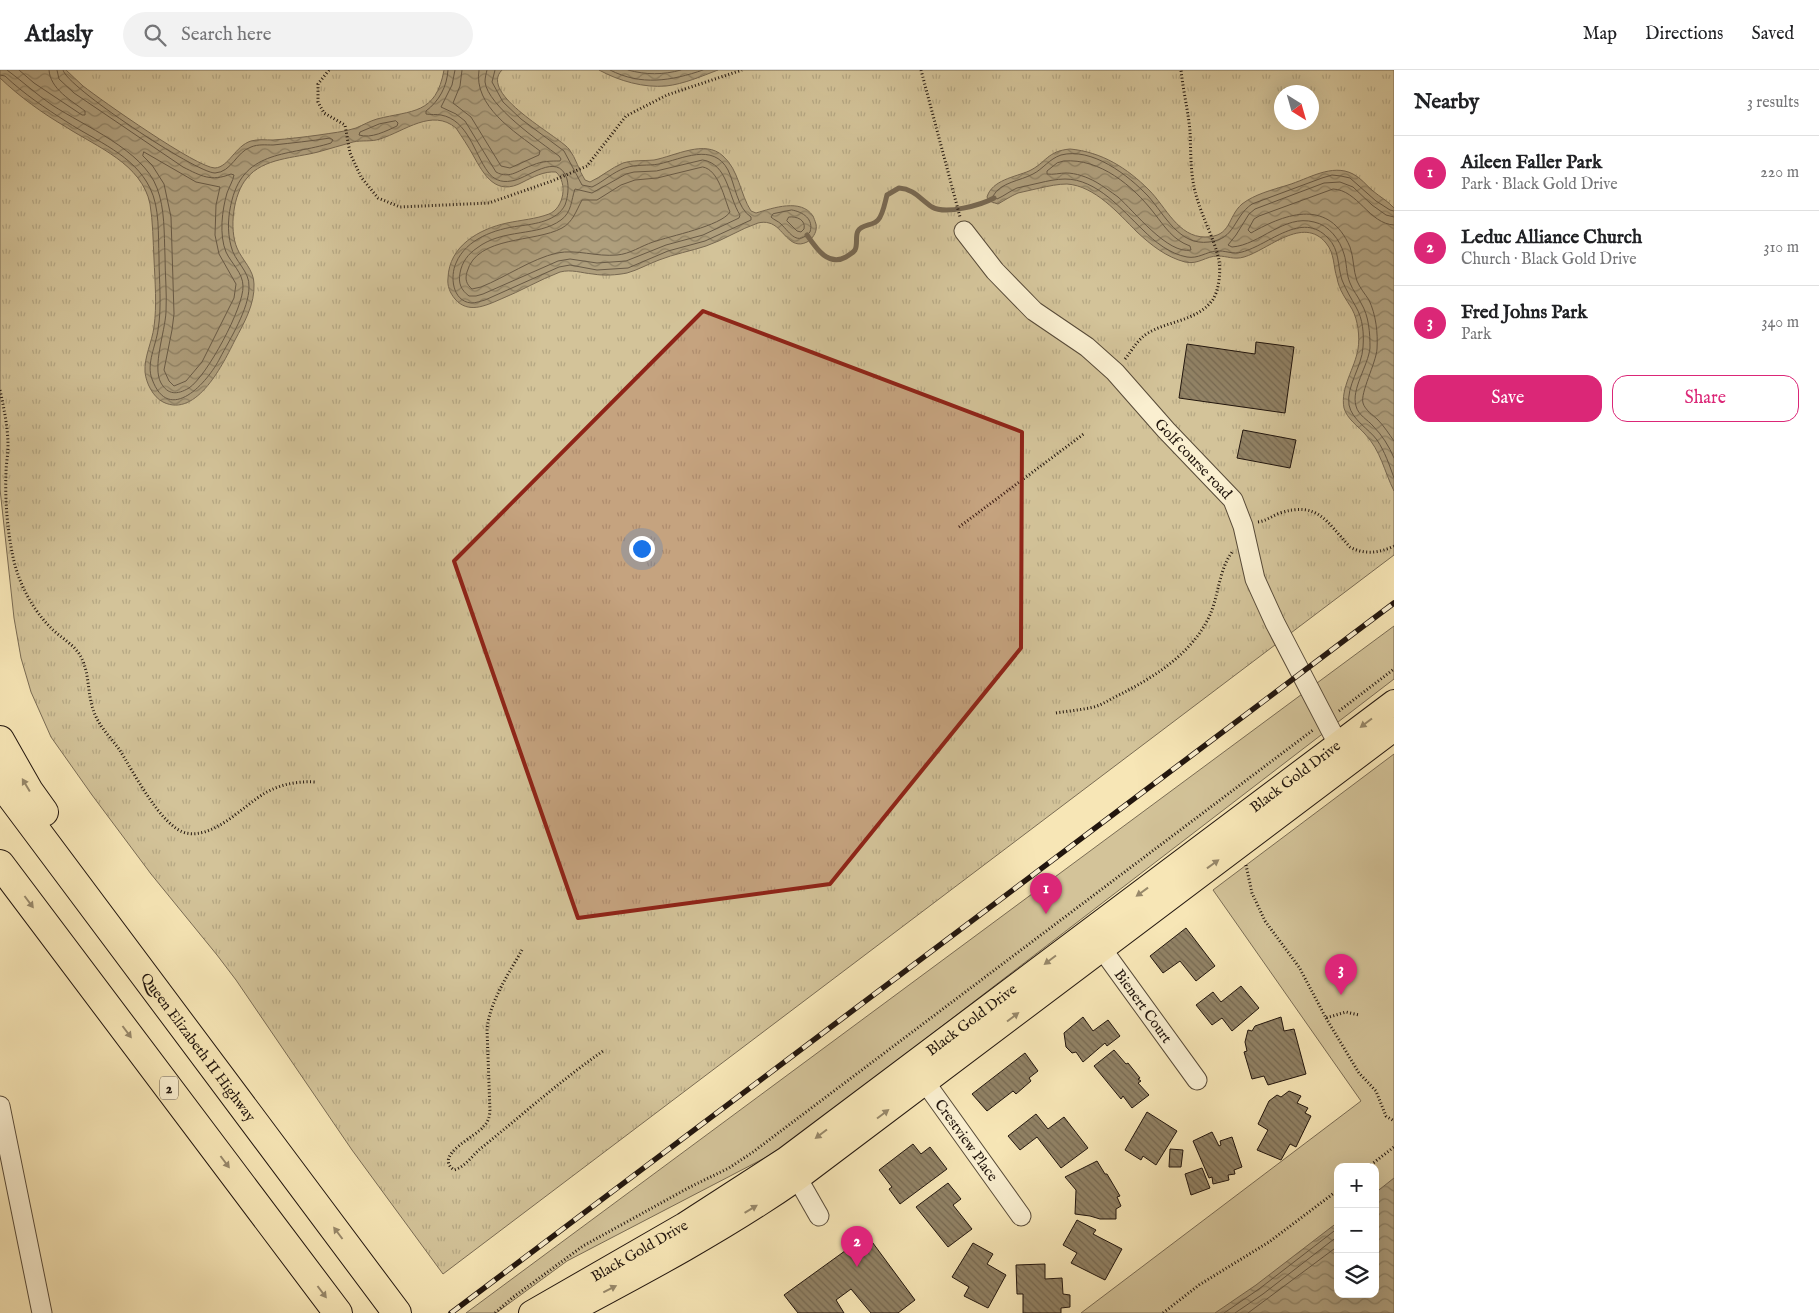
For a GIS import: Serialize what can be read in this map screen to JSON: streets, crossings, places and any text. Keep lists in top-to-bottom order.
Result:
{
  "streets": {
    "highway": ["Queen Elizabeth II Highway", "2"],
    "main road": ["Black Gold Drive"],
    "street": ["Golf course road", "Bienert Court", "Crestview Place"]
  },
  "crossings": [
    ["Golf course road", "Black Gold Drive"],
    ["Black Gold Drive", "Bienert Court"],
    ["Black Gold Drive", "Crestview Place"]
  ],
  "north": "bottom right",
  "page": {
    "header": "Atlasly",
    "search": "Search here",
    "nav": ["Map", "Directions", "Saved"],
    "heading": ["Nearby", "3 results"],
    "list": [
      {
        "mark": "1",
        "name": "Aileen Faller Park",
        "note": "Park · Black Gold Drive",
        "value": "220 m"
      },
      {
        "mark": "2",
        "name": "Leduc Alliance Church",
        "note": "Church · Black Gold Drive",
        "value": "310 m"
      },
      {
        "mark": "3",
        "name": "Fred Johns Park",
        "note": "Park",
        "value": "340 m"
      }
    ],
    "buttons": ["Save", "Share"],
    "pins": ["1", "3", "2"],
    "map_buttons": ["+", "−"]
  }
}
